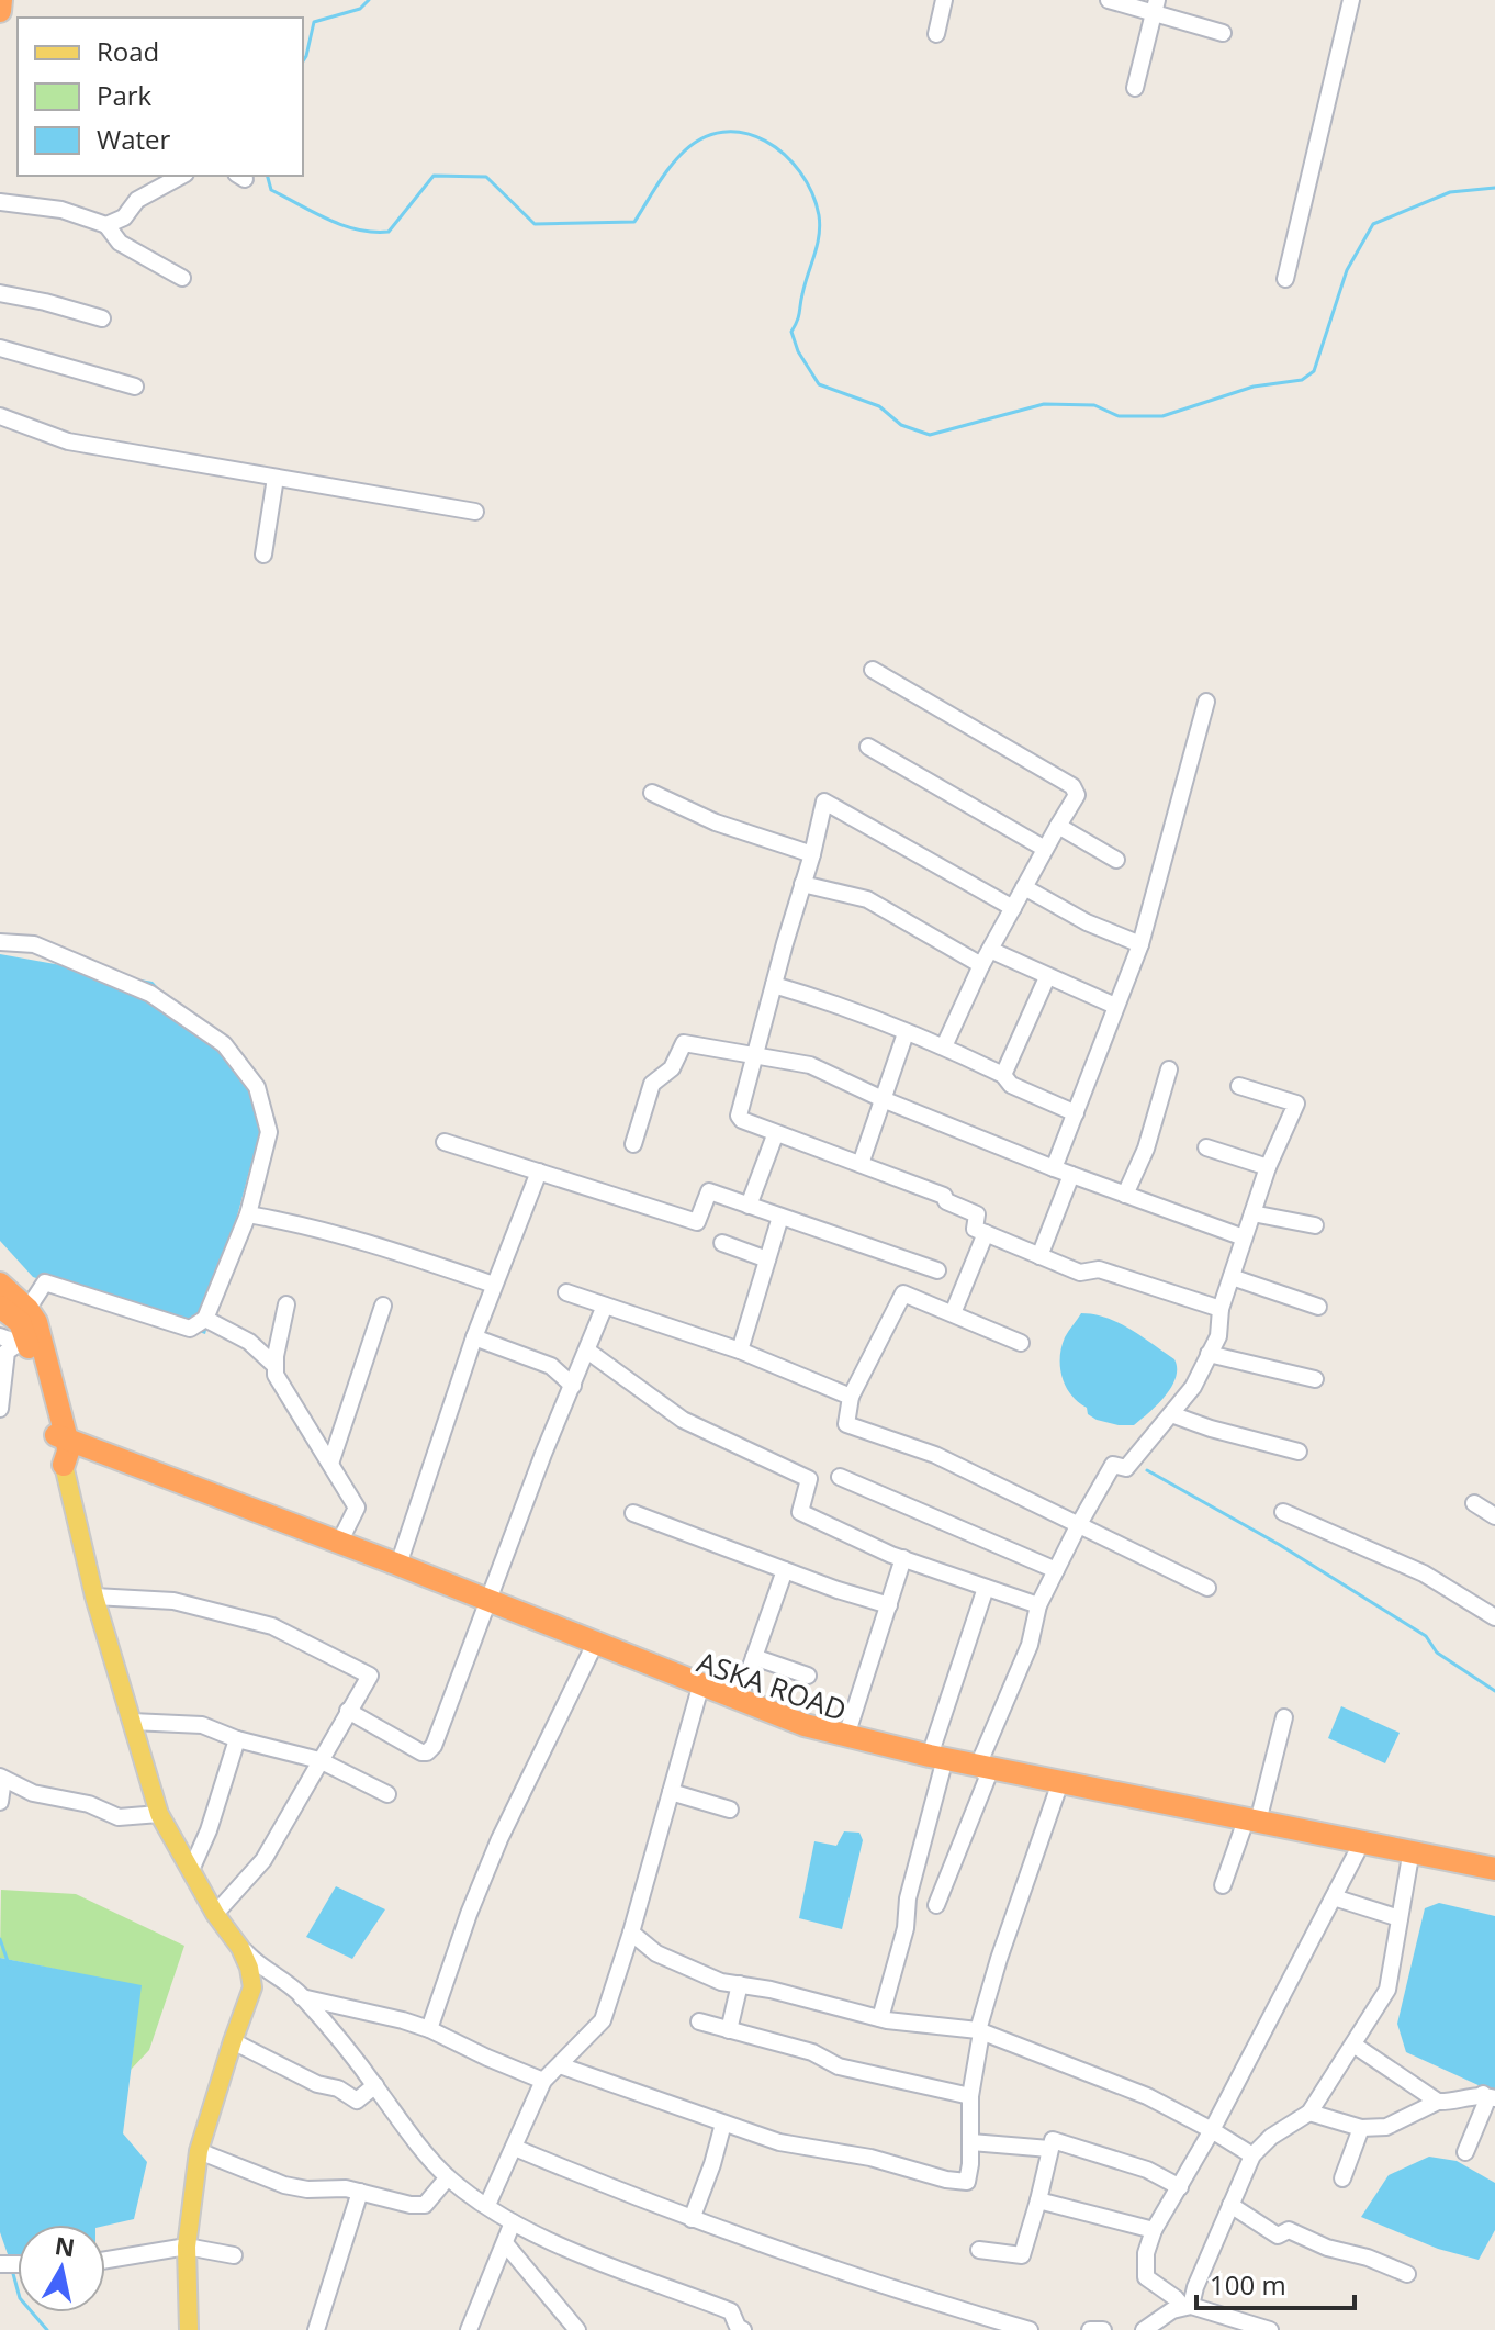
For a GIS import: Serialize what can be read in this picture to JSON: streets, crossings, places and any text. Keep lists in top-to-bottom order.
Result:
{
  "streets": {
    "highway": ["ASKA ROAD"]
  },
  "legend": ["Road", "Park", "Water"],
  "scale_bar": "100 m",
  "north": "top"
}
